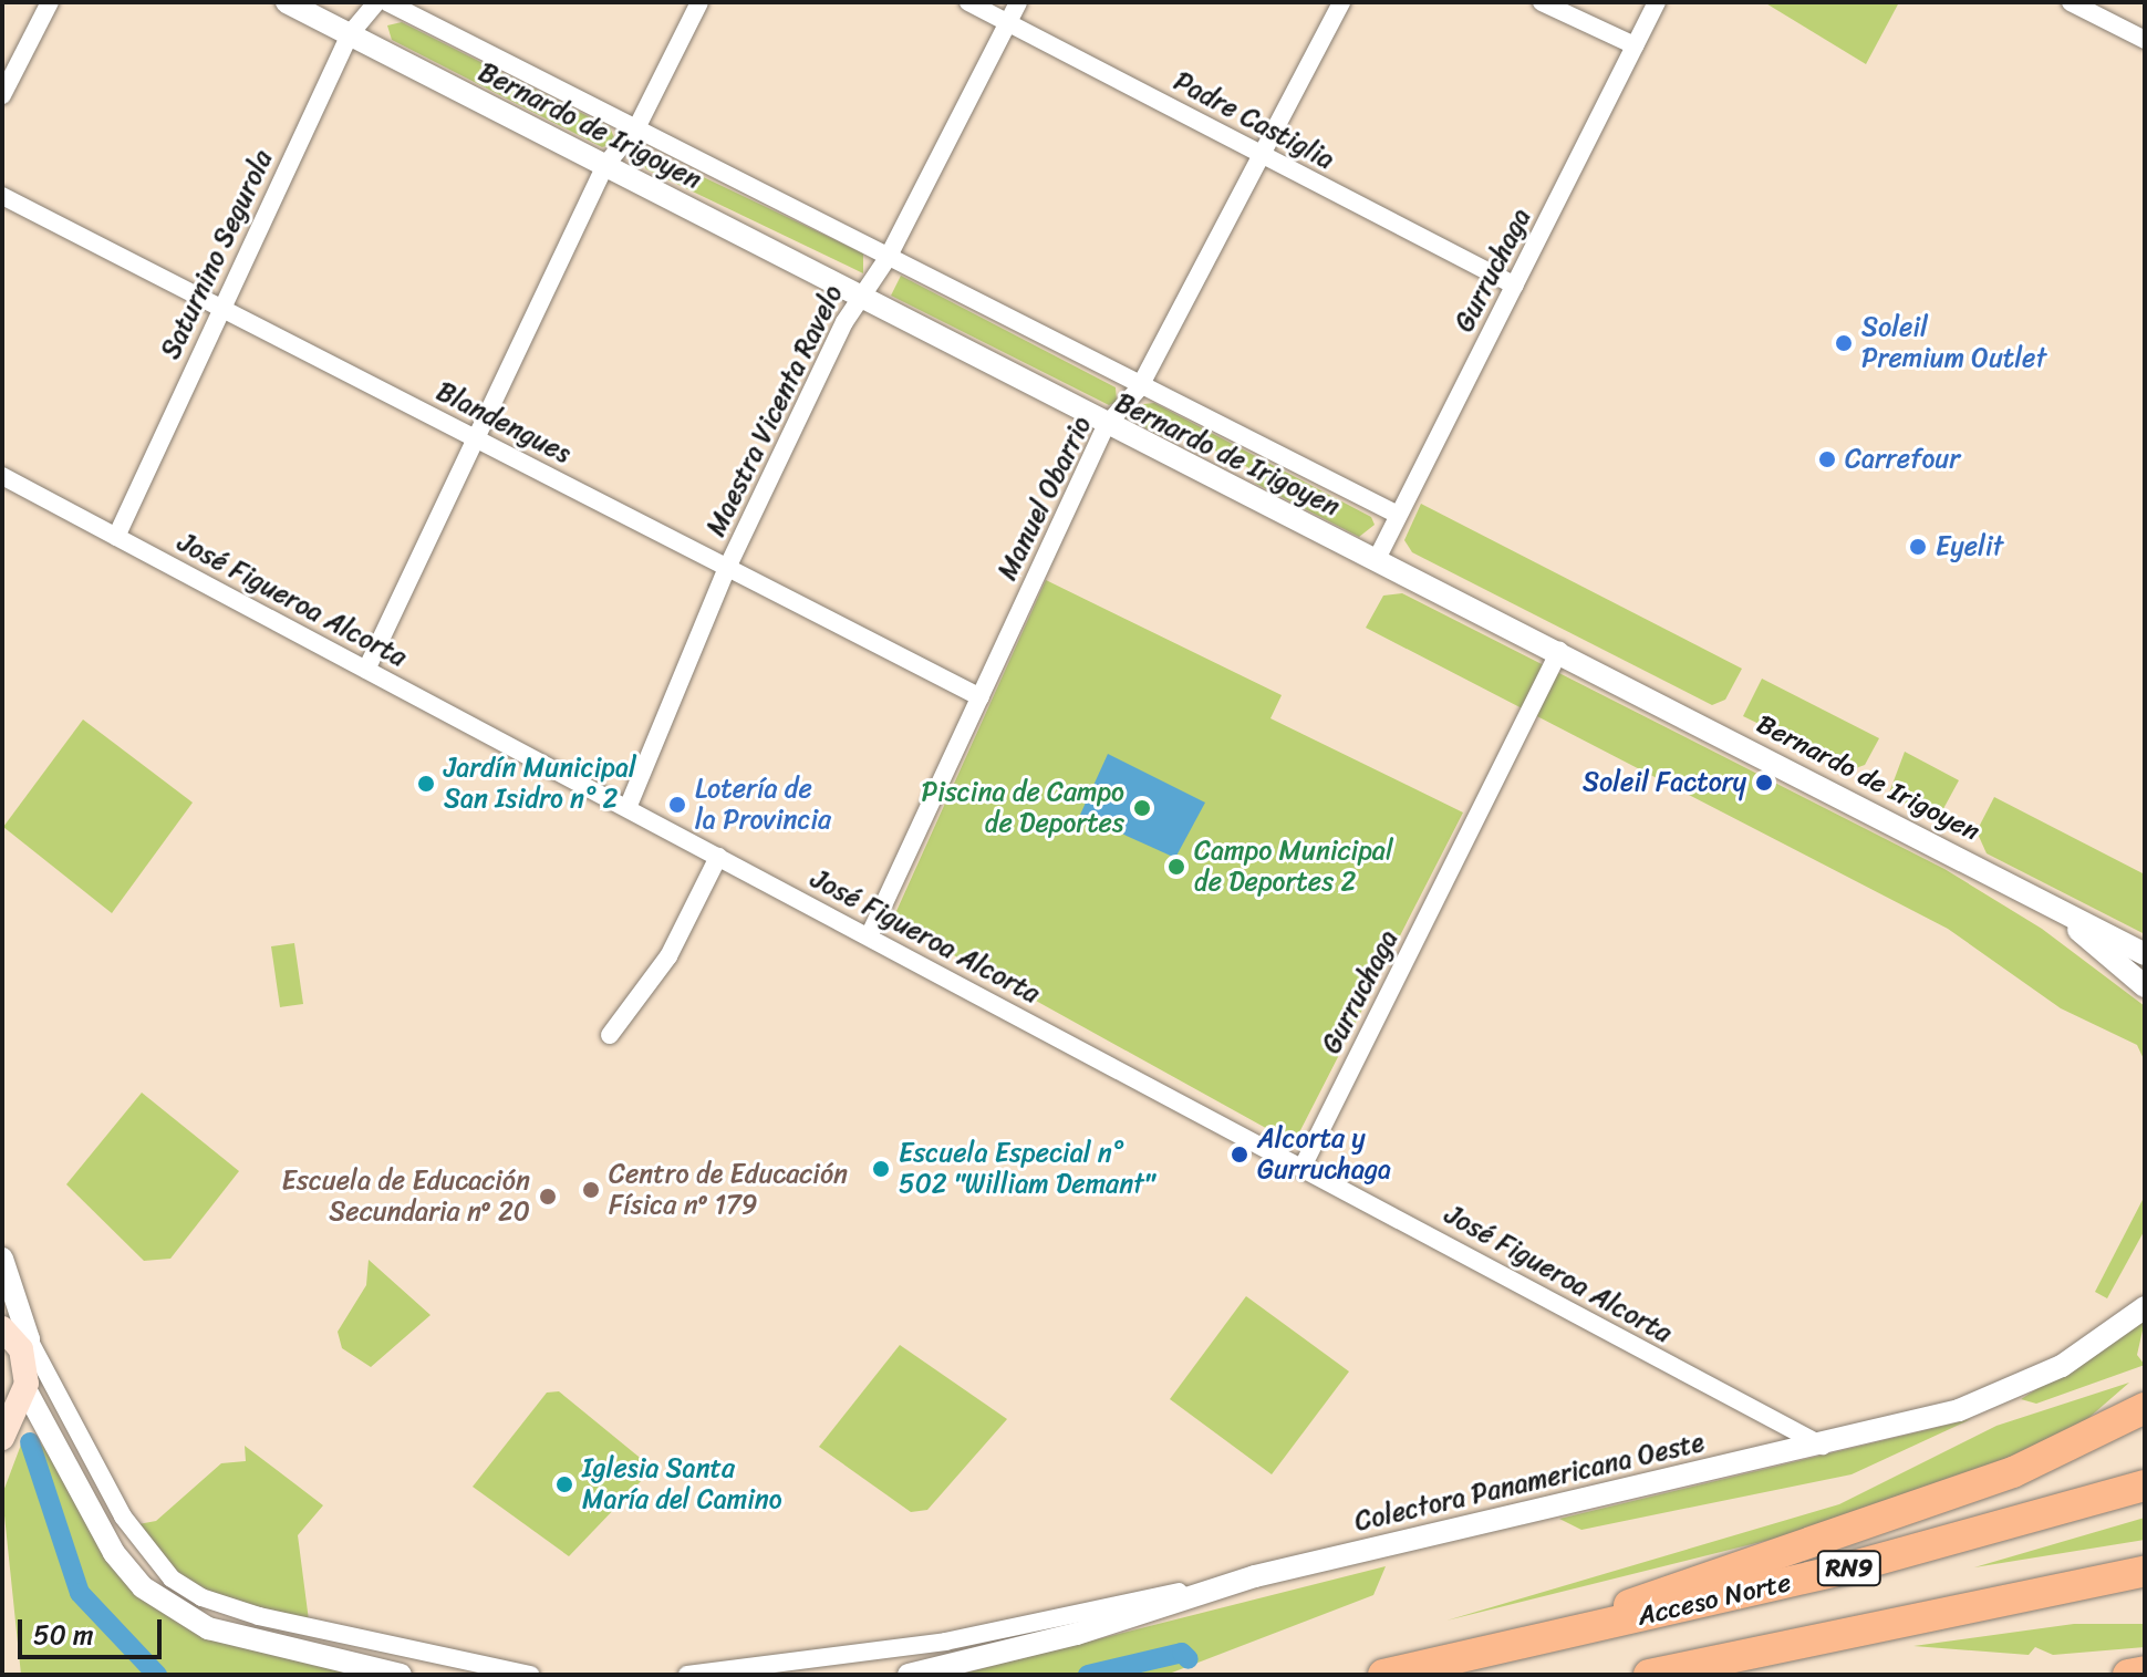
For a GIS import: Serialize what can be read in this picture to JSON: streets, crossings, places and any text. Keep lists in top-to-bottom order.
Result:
{
  "streets": {
    "highway": ["RN9", "Acceso Norte"],
    "street": [
      "Padre Castiglia",
      "Bernardo de Irigoyen",
      "Saturnino Segurola",
      "Gurruchaga",
      "Maestra Vicenta Ravelo",
      "Blandengues",
      "Manuel Obarrio",
      "José Figueroa Alcorta",
      "Colectora Panamericana Oeste"
    ]
  },
  "crossings": [
    ["Padre Castiglia", "Gurruchaga"],
    ["Padre Castiglia", "Maestra Vicenta Ravelo"],
    ["Padre Castiglia", "Manuel Obarrio"],
    ["Bernardo de Irigoyen", "Saturnino Segurola"],
    ["Bernardo de Irigoyen", "Gurruchaga"],
    ["Bernardo de Irigoyen", "Maestra Vicenta Ravelo"],
    ["Bernardo de Irigoyen", "Manuel Obarrio"],
    ["Saturnino Segurola", "Blandengues"],
    ["Saturnino Segurola", "José Figueroa Alcorta"],
    ["Gurruchaga", "José Figueroa Alcorta"],
    ["Maestra Vicenta Ravelo", "Blandengues"],
    ["Maestra Vicenta Ravelo", "José Figueroa Alcorta"],
    ["Blandengues", "Manuel Obarrio"],
    ["Manuel Obarrio", "José Figueroa Alcorta"],
    ["José Figueroa Alcorta", "Colectora Panamericana Oeste"]
  ],
  "places": [
    "Soleil Premium Outlet",
    "Carrefour",
    "Eyelit",
    "Soleil Factory",
    "Jardín Municipal San Isidro n° 2",
    "Lotería de la Provincia",
    "Piscina de Campo de Deportes",
    "Campo Municipal de Deportes 2",
    "Alcorta y Gurruchaga",
    "Escuela Especial n° 502 \"William Demant\"",
    "Centro de Educación Física nº 179",
    "Escuela de Educación Secundaria nº 20",
    "Iglesia Santa María del Camino"
  ],
  "scale_bar": "50 m"
}
